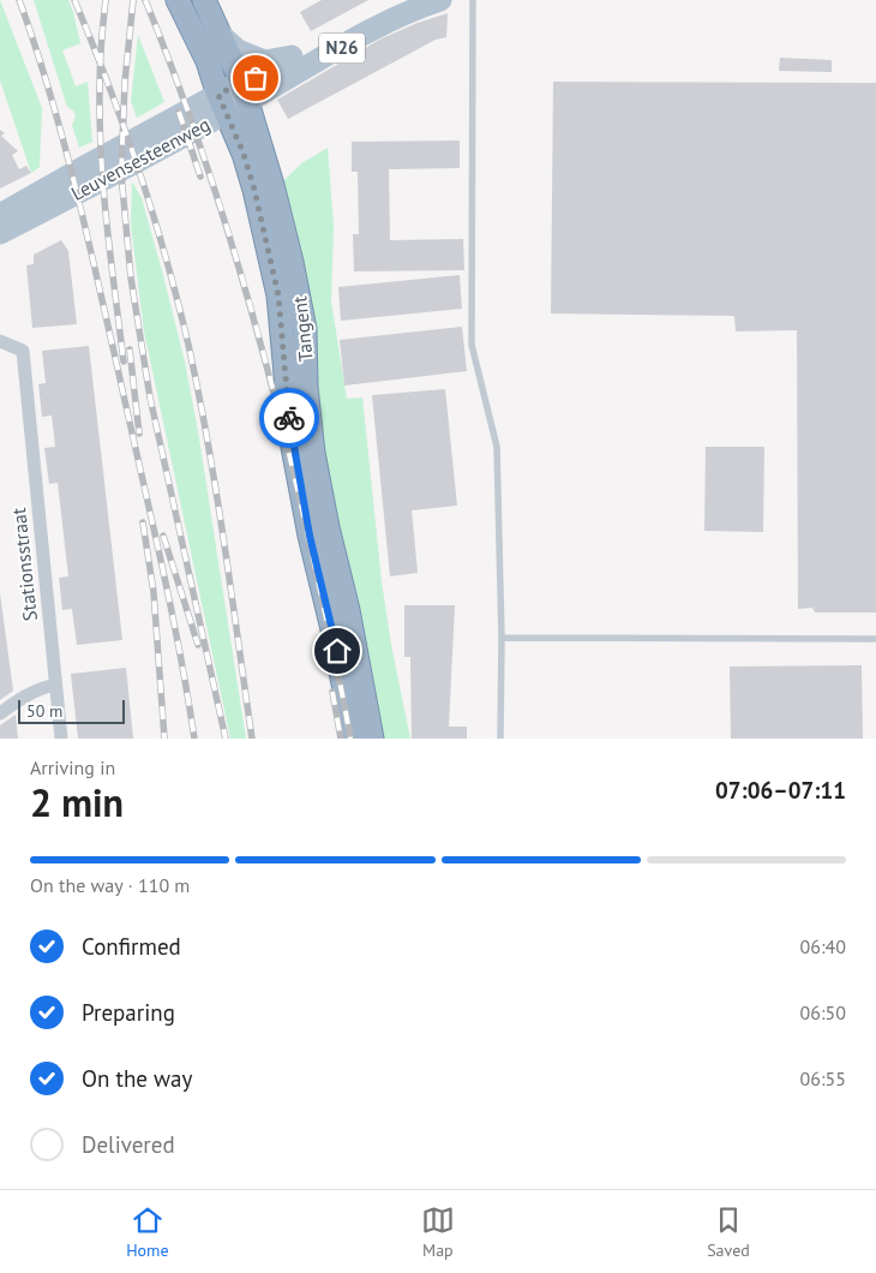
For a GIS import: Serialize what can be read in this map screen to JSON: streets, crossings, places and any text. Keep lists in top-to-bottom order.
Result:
{
  "streets": {
    "highway": ["Tangent"],
    "main road": ["N26", "Leuvensesteenweg"],
    "street": ["Stationsstraat"]
  },
  "crossings": [
    ["Leuvensesteenweg", "Tangent"]
  ],
  "scale_bar": "50 m",
  "page": {
    "scale": "50 m",
    "heading": ["2 min", "Arriving in", "07:06–07:11"],
    "bar": "On the way · 110 m",
    "list": [
      ["Confirmed", "06:40"],
      ["Preparing", "06:50"],
      ["On the way", "06:55"],
      "Delivered"
    ],
    "tabs": ["Home", "Map", "Saved"]
  }
}
